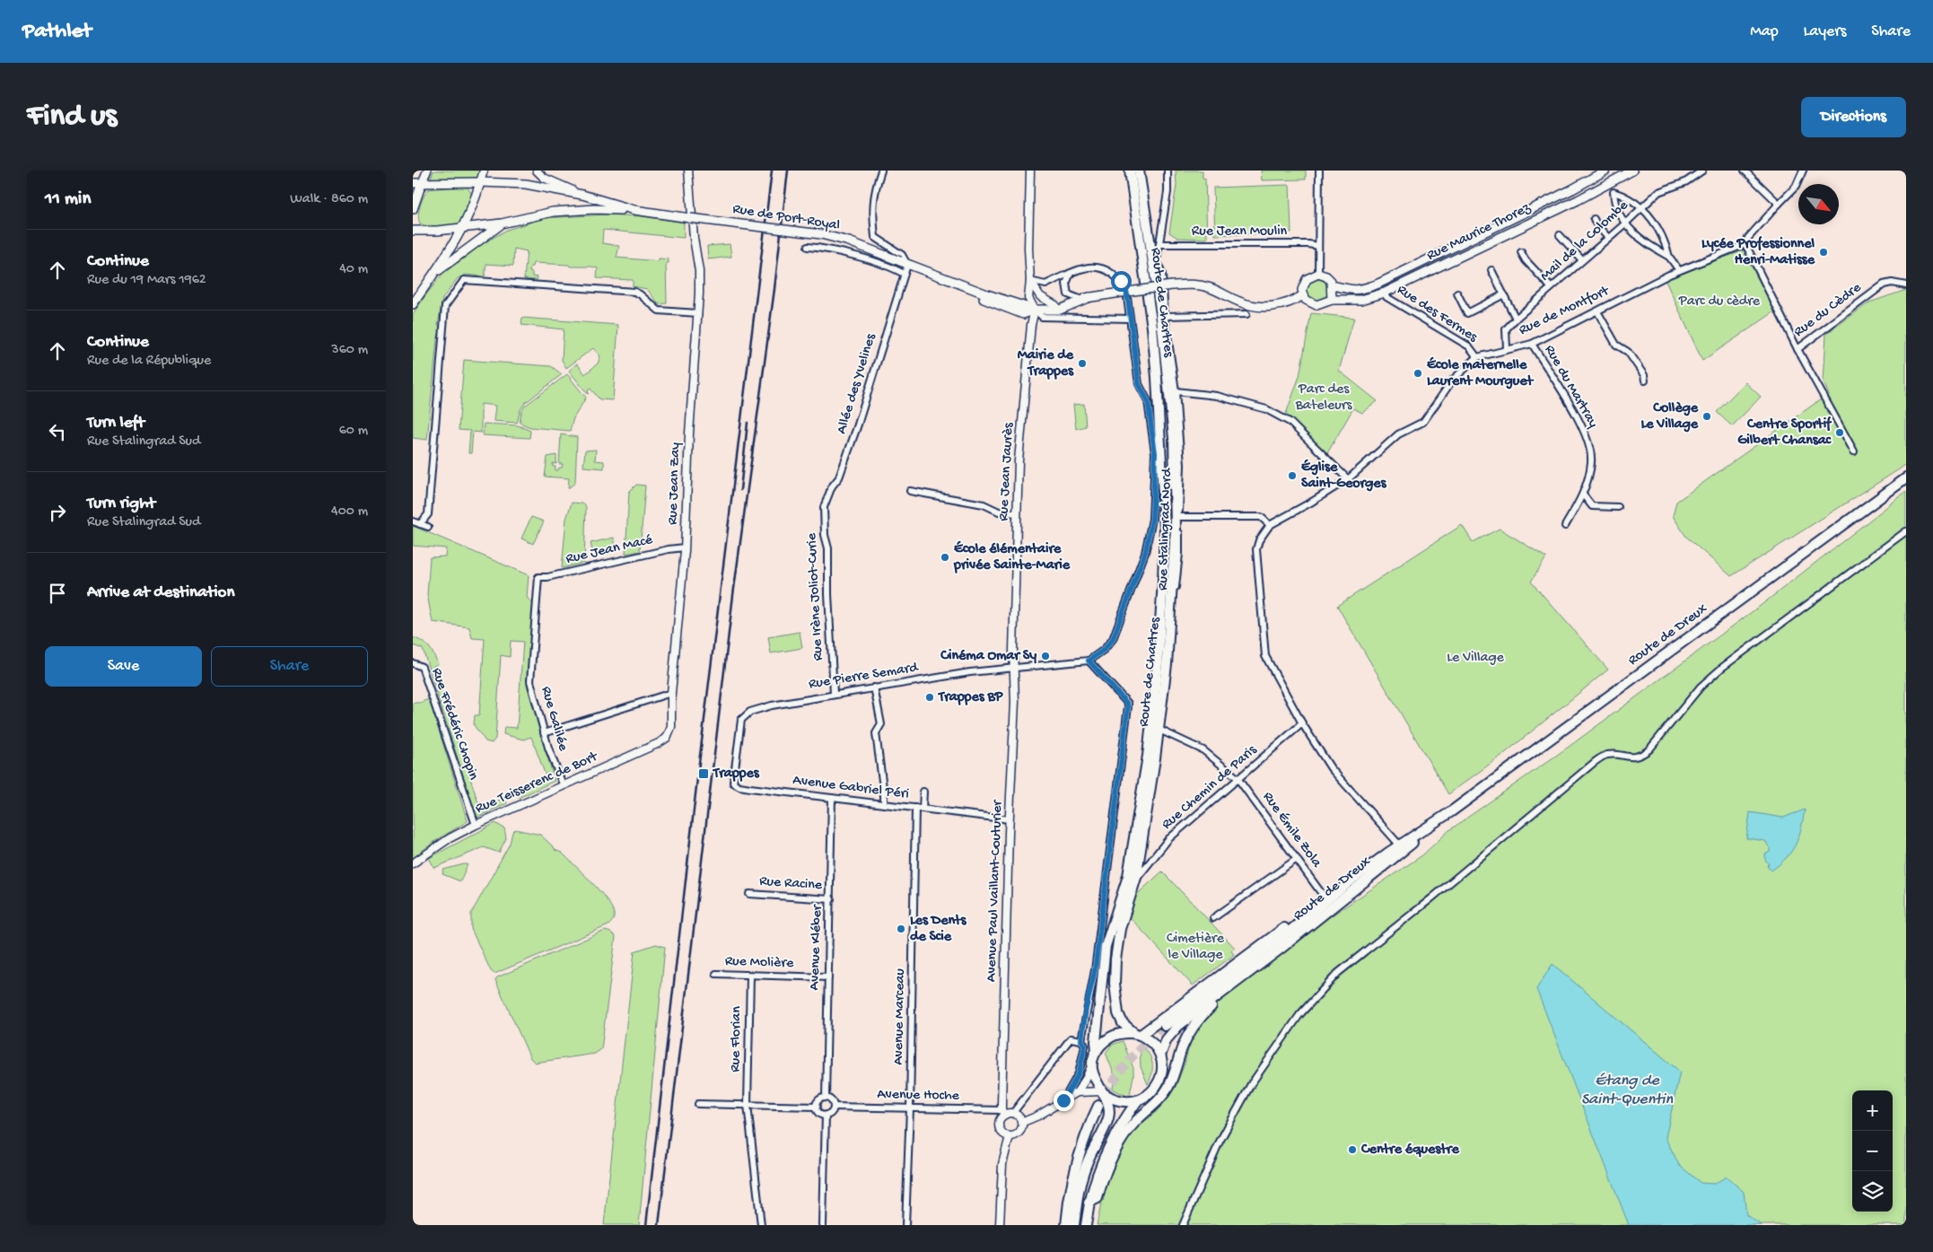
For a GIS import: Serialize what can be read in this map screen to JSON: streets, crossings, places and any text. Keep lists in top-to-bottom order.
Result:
{
  "streets": {
    "main road": [
      "Rue de Port-Royal",
      "Rue Maurice Thorez",
      "Route de Chartres",
      "Route de Dreux"
    ],
    "street": [
      "Rue Jean Moulin",
      "Mail de la Colombe",
      "Rue du Cèdre",
      "Rue de Montfort",
      "Rue des Fermes",
      "Allée des Yvelines",
      "Rue du Martray",
      "Rue Jean Jaurès",
      "Rue Jean Zay",
      "Rue Stalingrad Nord",
      "Rue Jean Macé",
      "Rue Irène Joliot-Curie",
      "Rue Pierre Semard",
      "Rue Galilée",
      "Rue Frédéric Chopin",
      "Rue Teisserenc de Bort",
      "Avenue Gabriel Péri",
      "Rue Chemin de Paris",
      "Rue Émile Zola",
      "Rue Racine",
      "Avenue Paul Vaillant-Couturier",
      "Avenue Kléber",
      "Rue Molière",
      "Avenue Marceau",
      "Rue Florian",
      "Avenue Hoche"
    ]
  },
  "crossings": [
    ["Rue de Port-Royal", "Allée des Yvelines"],
    ["Rue de Port-Royal", "Rue Jean Jaurès"],
    ["Rue Jean Moulin", "Rue Stalingrad Nord"],
    ["Rue Maurice Thorez", "Rue des Fermes"],
    ["Mail de la Colombe", "Rue de Montfort"],
    ["Route de Chartres", "Route de Dreux"],
    ["Rue du Cèdre", "Rue de Montfort"],
    ["Rue de Montfort", "Rue des Fermes"],
    ["Rue de Montfort", "Rue du Martray"],
    ["Allée des Yvelines", "Rue Irène Joliot-Curie"],
    ["Rue Jean Jaurès", "Rue Pierre Semard"],
    ["Rue Jean Jaurès", "Avenue Paul Vaillant-Couturier"],
    ["Rue Jean Zay", "Rue Jean Macé"],
    ["Rue Jean Zay", "Rue Teisserenc de Bort"],
    ["Rue Stalingrad Nord", "Rue Chemin de Paris"],
    ["Rue Stalingrad Nord", "Rue Émile Zola"],
    ["Rue Jean Macé", "Rue Galilée"],
    ["Rue Irène Joliot-Curie", "Rue Pierre Semard"],
    ["Route de Dreux", "Rue Émile Zola"],
    ["Rue Pierre Semard", "Avenue Gabriel Péri"],
    ["Rue Pierre Semard", "Avenue Paul Vaillant-Couturier"],
    ["Rue Galilée", "Rue Teisserenc de Bort"],
    ["Rue Frédéric Chopin", "Rue Teisserenc de Bort"],
    ["Avenue Gabriel Péri", "Avenue Paul Vaillant-Couturier"],
    ["Avenue Gabriel Péri", "Avenue Kléber"],
    ["Avenue Gabriel Péri", "Avenue Marceau"],
    ["Rue Chemin de Paris", "Rue Émile Zola"],
    ["Rue Racine", "Avenue Kléber"],
    ["Avenue Paul Vaillant-Couturier", "Avenue Hoche"],
    ["Avenue Kléber", "Rue Molière"],
    ["Avenue Kléber", "Avenue Hoche"],
    ["Rue Molière", "Rue Florian"],
    ["Avenue Marceau", "Avenue Hoche"]
  ],
  "water": ["Étang de Saint-Quentin"],
  "parks": [
    "Parc du cèdre",
    "Parc des Bateleurs",
    "Le Village",
    "Cimetière le Village"
  ],
  "places": {
    "other": [
      "Lycée Professionnel Henri-Matisse",
      "Mairie de Trappes",
      "École maternelle Laurent Mourguet",
      "Collège Le Village",
      "Centre Sportif Gilbert Chansac",
      "Église Saint-Georges",
      "École élémentaire privée Sainte-Marie",
      "Cinéma Omar Sy",
      "Trappes BP",
      "Les Dents de Scie",
      "Centre équestre"
    ],
    "transit": ["Trappes"]
  },
  "north": "bottom right",
  "page": {
    "header": "Pathlet",
    "nav": ["Map", "Layers", "Share"],
    "buttons": [
      "Directions",
      ["Save", "Share"]
    ],
    "title": "Find us",
    "heading": ["11 min", "Walk · 860 m"],
    "list": [
      ["Continue", "Rue du 19 Mars 1962", "40 m"],
      ["Continue", "Rue de la République", "360 m"],
      ["Turn left", "Rue Stalingrad Sud", "60 m"],
      ["Turn right", "Rue Stalingrad Sud", "400 m"],
      "Arrive at destination"
    ],
    "map_buttons": ["+", "−"]
  }
}
